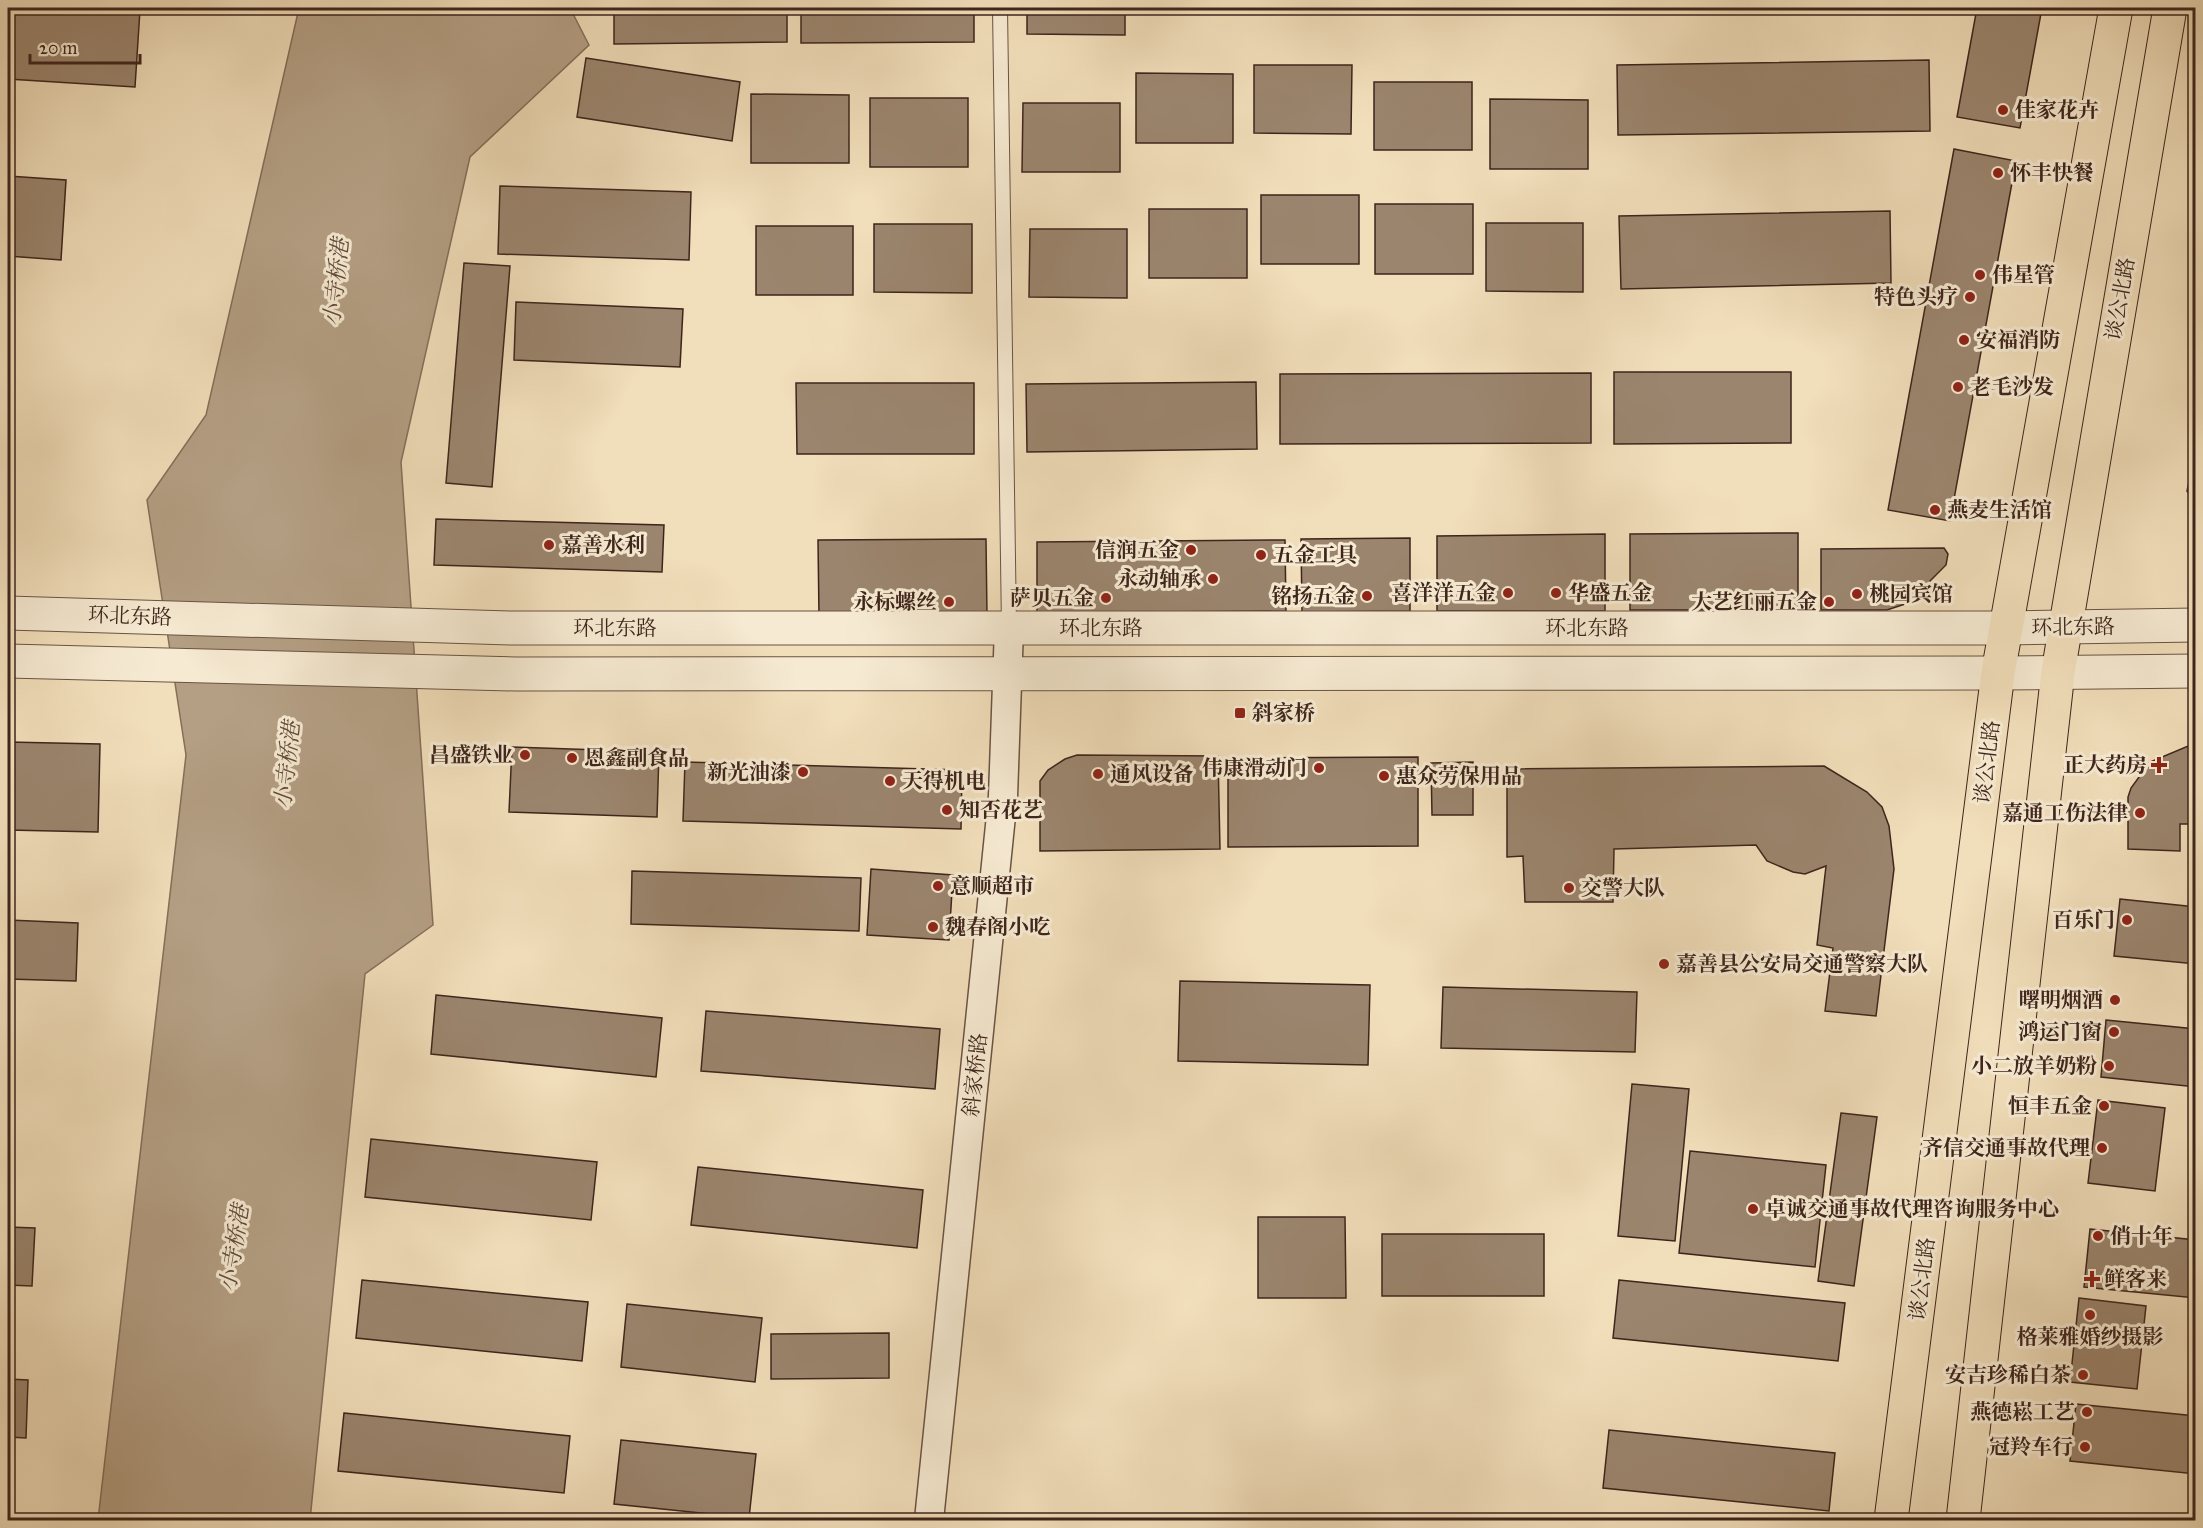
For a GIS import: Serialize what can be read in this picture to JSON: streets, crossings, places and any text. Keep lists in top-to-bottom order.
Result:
{
  "streets": {
    "main road": ["谈公北路"],
    "street": ["环北东路", "斜家桥路"]
  },
  "crossings": [
    ["谈公北路", "环北东路"],
    ["环北东路", "斜家桥路"]
  ],
  "water": ["小寺桥港"],
  "places": {
    "other": [
      "佳家花卉",
      "怀丰快餐",
      "伟星管",
      "特色头疗",
      "安福消防",
      "老毛沙发",
      "燕麦生活馆",
      "嘉善水利",
      "信润五金",
      "五金工具",
      "永动轴承",
      "喜洋洋五金",
      "华盛五金",
      "桃园宾馆",
      "铭扬五金",
      "萨贝五金",
      "永标螺丝",
      "大艺红丽五金",
      "昌盛铁业",
      "恩鑫副食品",
      "伟康滑动门",
      "新光油漆",
      "通风设备",
      "惠众劳保用品",
      "天得机电",
      "知否花艺",
      "嘉通工伤法律",
      "意顺超市",
      "交警大队",
      "百乐门",
      "魏春阁小吃",
      "嘉善县公安局交通警察大队",
      "曙明烟酒",
      "鸿运门窗",
      "小二放羊奶粉",
      "恒丰五金",
      "齐信交通事故代理",
      "卓诚交通事故代理咨询服务中心",
      "俏十年",
      "格莱雅婚纱摄影",
      "安吉珍稀白茶",
      "燕德崧工艺",
      "冠羚车行"
    ],
    "transit": ["斜家桥"],
    "health": ["正大药房", "鲜客来"]
  },
  "scale_bar": "20 m"
}
